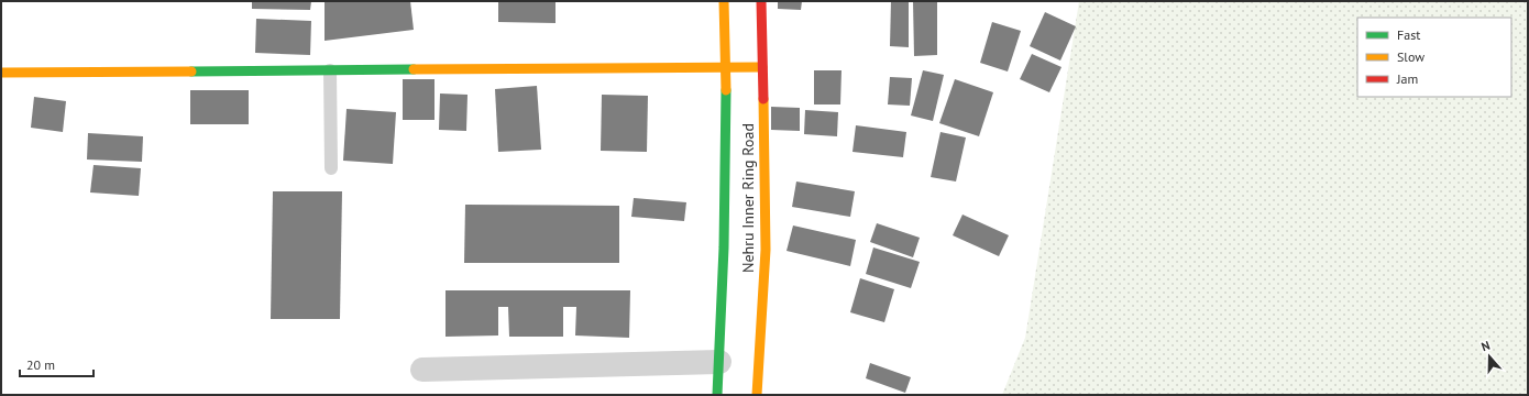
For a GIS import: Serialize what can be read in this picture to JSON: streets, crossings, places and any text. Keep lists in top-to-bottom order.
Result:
{
  "streets": {
    "main road": ["Nehru Inner Ring Road"]
  },
  "legend": ["Fast", "Slow", "Jam"],
  "scale_bar": "20 m",
  "north": "top"
}
